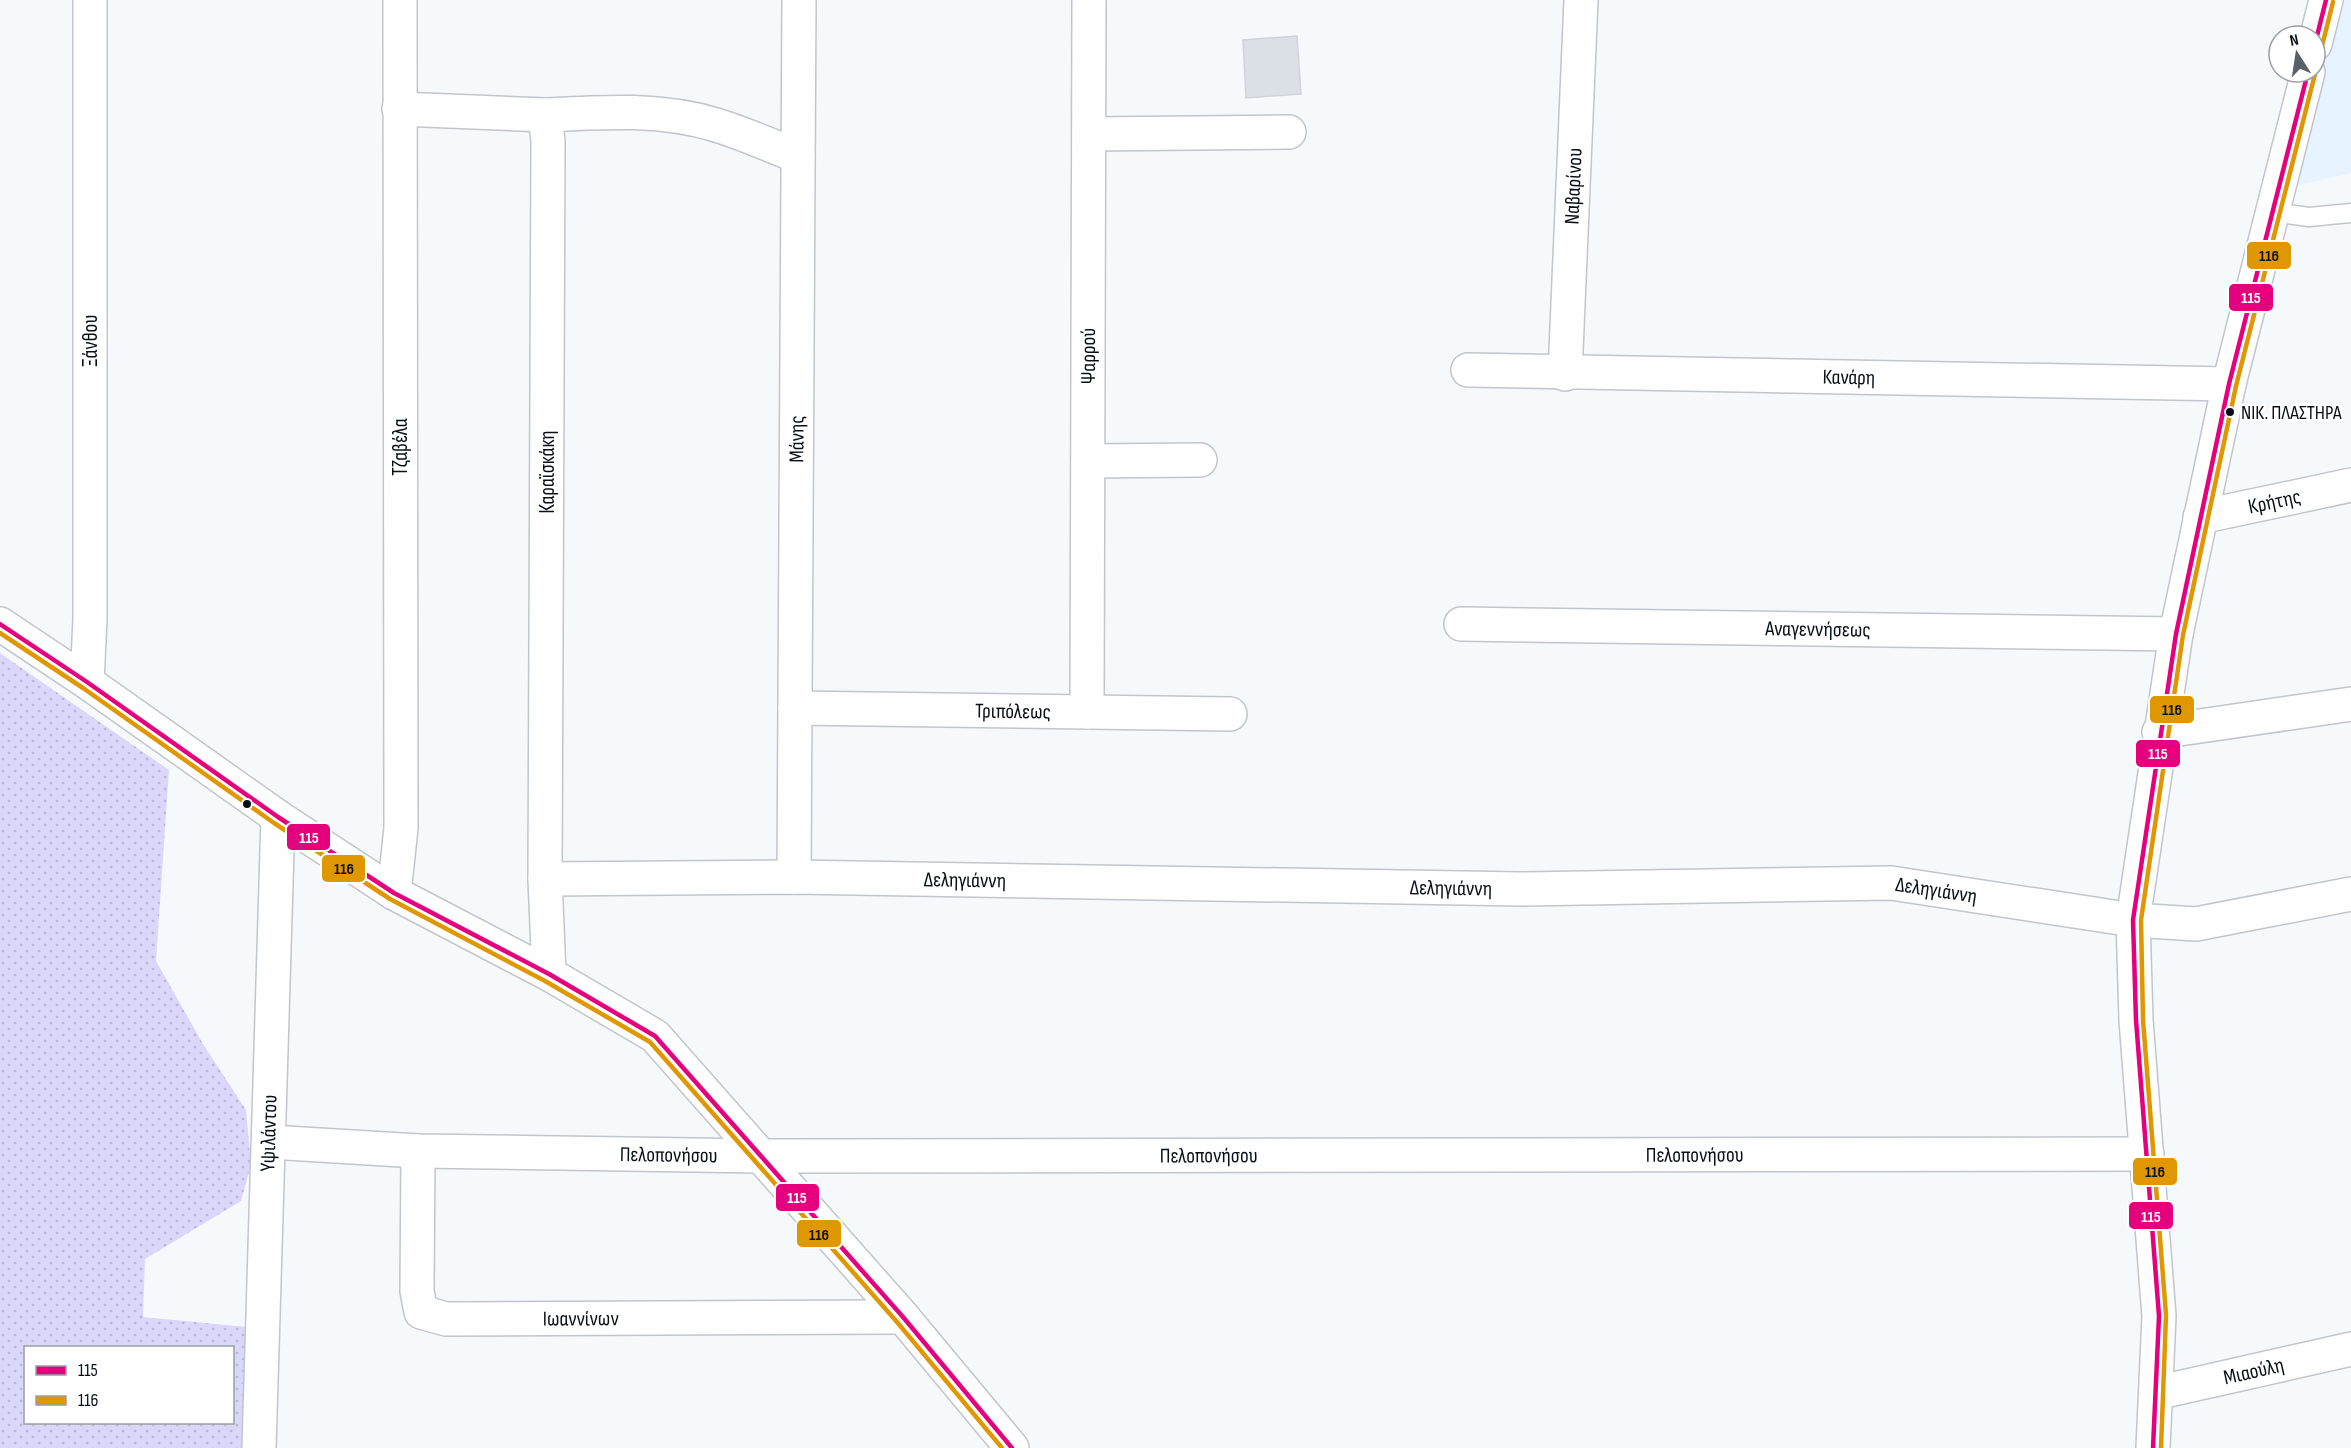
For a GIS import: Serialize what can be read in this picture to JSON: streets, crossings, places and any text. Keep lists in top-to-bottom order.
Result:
{
  "streets": {
    "street": [
      "Ναβαρίνου",
      "Ξάνθου",
      "Ψαρρού",
      "Κανάρη",
      "Μάνης",
      "Τζαβέλα",
      "Καραϊσκάκη",
      "Κρήτης",
      "Αναγεννήσεως",
      "Τριπόλεως",
      "Δεληγιάννη",
      "Υψιλάντου",
      "Πελοπονήσου",
      "Ιωαννίνων",
      "Μιαούλη"
    ]
  },
  "crossings": [
    ["Ναβαρίνου", "Κανάρη"],
    ["Ψαρρού", "Τριπόλεως"],
    ["Μάνης", "Τριπόλεως"],
    ["Μάνης", "Δεληγιάννη"],
    ["Καραϊσκάκη", "Δεληγιάννη"],
    ["Υψιλάντου", "Πελοπονήσου"],
    ["Πελοπονήσου", "Ιωαννίνων"]
  ],
  "places": ["ΝΙΚ. ΠΛΑΣΤΗΡΑ"],
  "lines": ["transit line 115", "transit line 116"],
  "legend": ["115", "116"],
  "north": "top"
}
